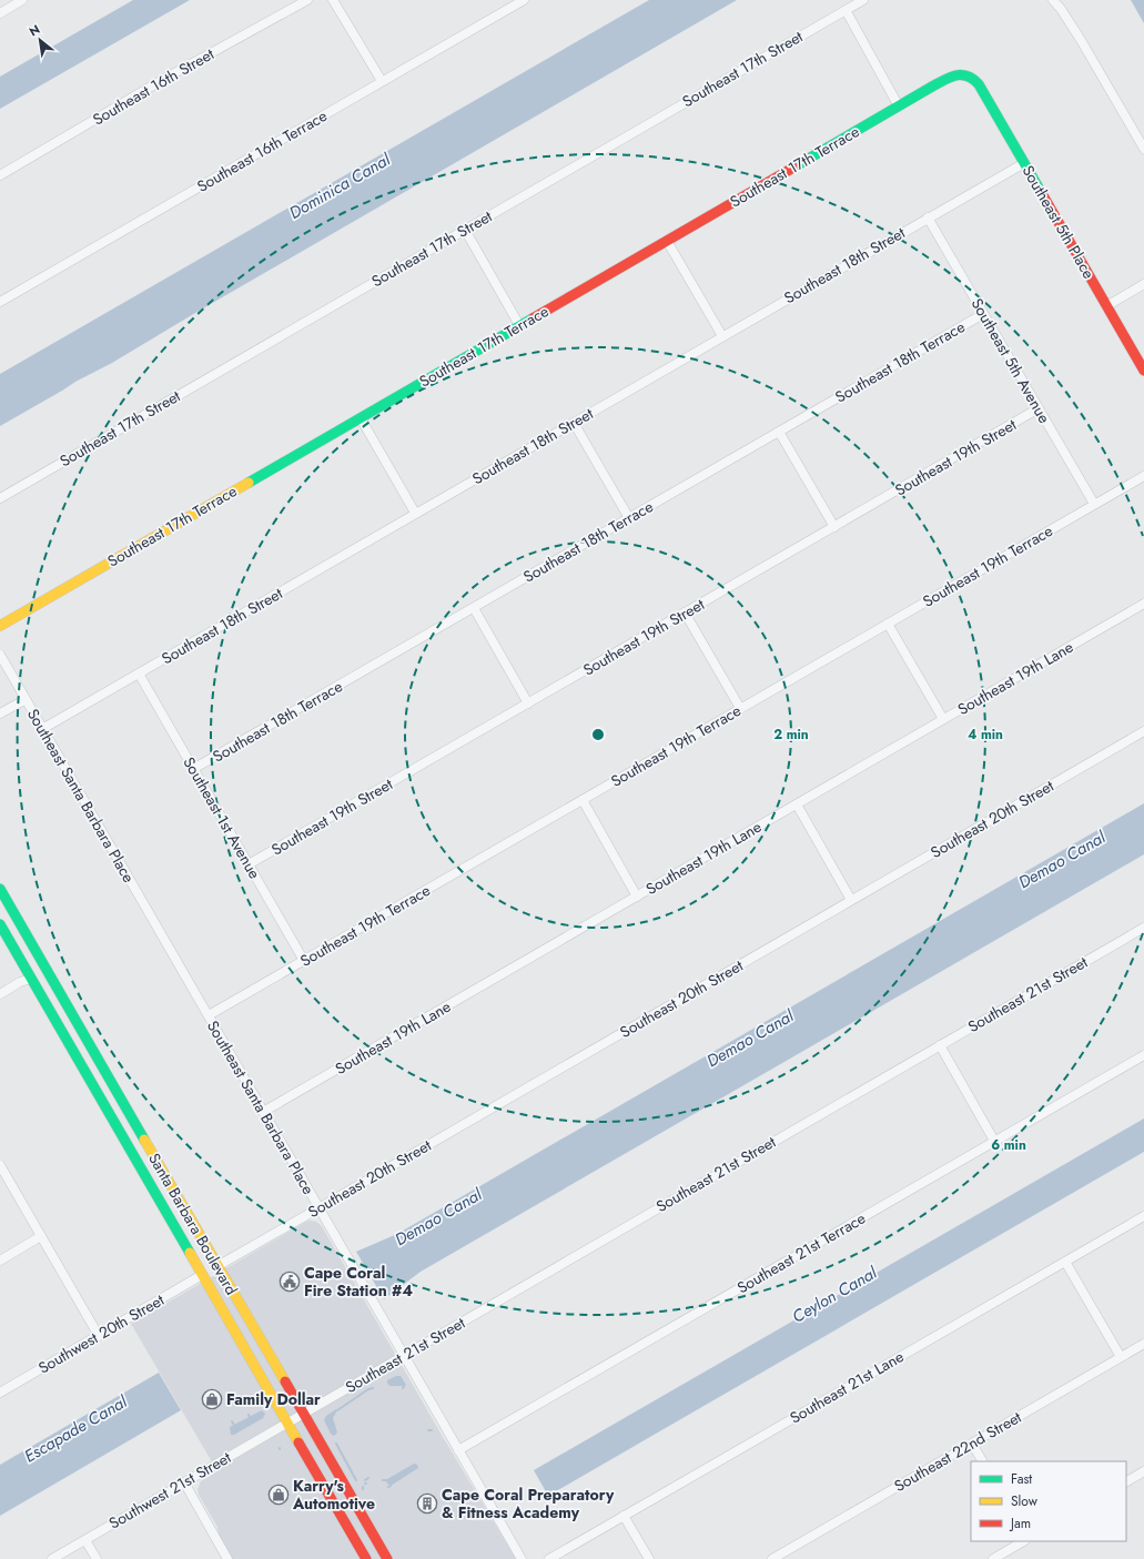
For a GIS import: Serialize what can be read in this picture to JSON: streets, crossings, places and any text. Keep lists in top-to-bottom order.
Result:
{
  "streets": {
    "main road": ["Southeast 17th Terrace", "Southeast 5th Place", "Santa Barbara Boulevard"],
    "street": [
      "Southeast 17th Street",
      "Southeast 16th Street",
      "Southeast 16th Terrace",
      "Southeast 18th Street",
      "Southeast 5th Avenue",
      "Southeast 18th Terrace",
      "Southeast 19th Street",
      "Southeast 19th Terrace",
      "Southeast 19th Lane",
      "Southeast Santa Barbara Place",
      "Southeast 1st Avenue",
      "Southeast 20th Street",
      "Southeast 21st Street",
      "Southeast 21st Terrace",
      "Southwest 20th Street",
      "Southeast 21st Lane",
      "Southeast 22nd Street",
      "Southwest 21st Street"
    ]
  },
  "crossings": [
    ["Southeast 17th Terrace", "Southeast 5th Place"],
    ["Southeast 5th Place", "Southeast 18th Street"],
    ["Southeast 18th Street", "Southeast 5th Avenue"],
    ["Southeast 18th Street", "Southeast Santa Barbara Place"],
    ["Southeast 18th Street", "Southeast 1st Avenue"],
    ["Southeast 5th Avenue", "Southeast 18th Terrace"],
    ["Southeast 5th Avenue", "Southeast 19th Street"],
    ["Southeast 5th Avenue", "Southeast 19th Terrace"],
    ["Southeast 18th Terrace", "Southeast 1st Avenue"],
    ["Southeast 19th Street", "Southeast 1st Avenue"],
    ["Southeast 19th Terrace", "Southeast Santa Barbara Place"],
    ["Southeast 19th Terrace", "Southeast 1st Avenue"],
    ["Southeast 19th Lane", "Southeast Santa Barbara Place"],
    ["Southeast Santa Barbara Place", "Southeast 20th Street"],
    ["Southeast Santa Barbara Place", "Southeast 21st Street"],
    ["Southeast Santa Barbara Place", "Southeast 21st Terrace"],
    ["Southeast 20th Street", "Santa Barbara Boulevard"],
    ["Southeast 21st Street", "Santa Barbara Boulevard"],
    ["Southeast 21st Street", "Southwest 21st Street"],
    ["Santa Barbara Boulevard", "Southwest 20th Street"],
    ["Santa Barbara Boulevard", "Southwest 21st Street"]
  ],
  "water": [
    "Dominica Canal",
    "Demao Canal",
    "Ceylon Canal",
    "Escapade Canal"
  ],
  "places": {
    "public building": ["Cape Coral Fire Station #4"],
    "shop": ["Family Dollar", "Karry's Automotive"],
    "building": ["Cape Coral Preparatory & Fitness Academy"]
  },
  "legend": ["Fast", "Slow", "Jam"],
  "north": "top left",
  "rings": ["2 min", "4 min", "6 min"]
}
